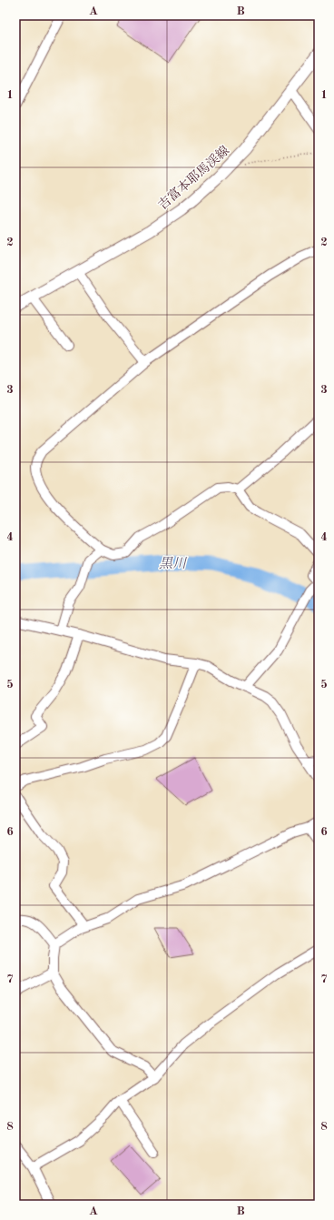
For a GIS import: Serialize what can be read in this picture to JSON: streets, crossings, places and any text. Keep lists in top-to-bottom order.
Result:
{
  "streets": {
    "main road": ["吉富本耶馬渓線"]
  },
  "water": ["黒川"],
  "grid": {
    "columns": ["A", "B"],
    "rows": [
      "1",
      "2",
      "3",
      "4",
      "5",
      "6",
      "7",
      "8"
    ]
  }
}
